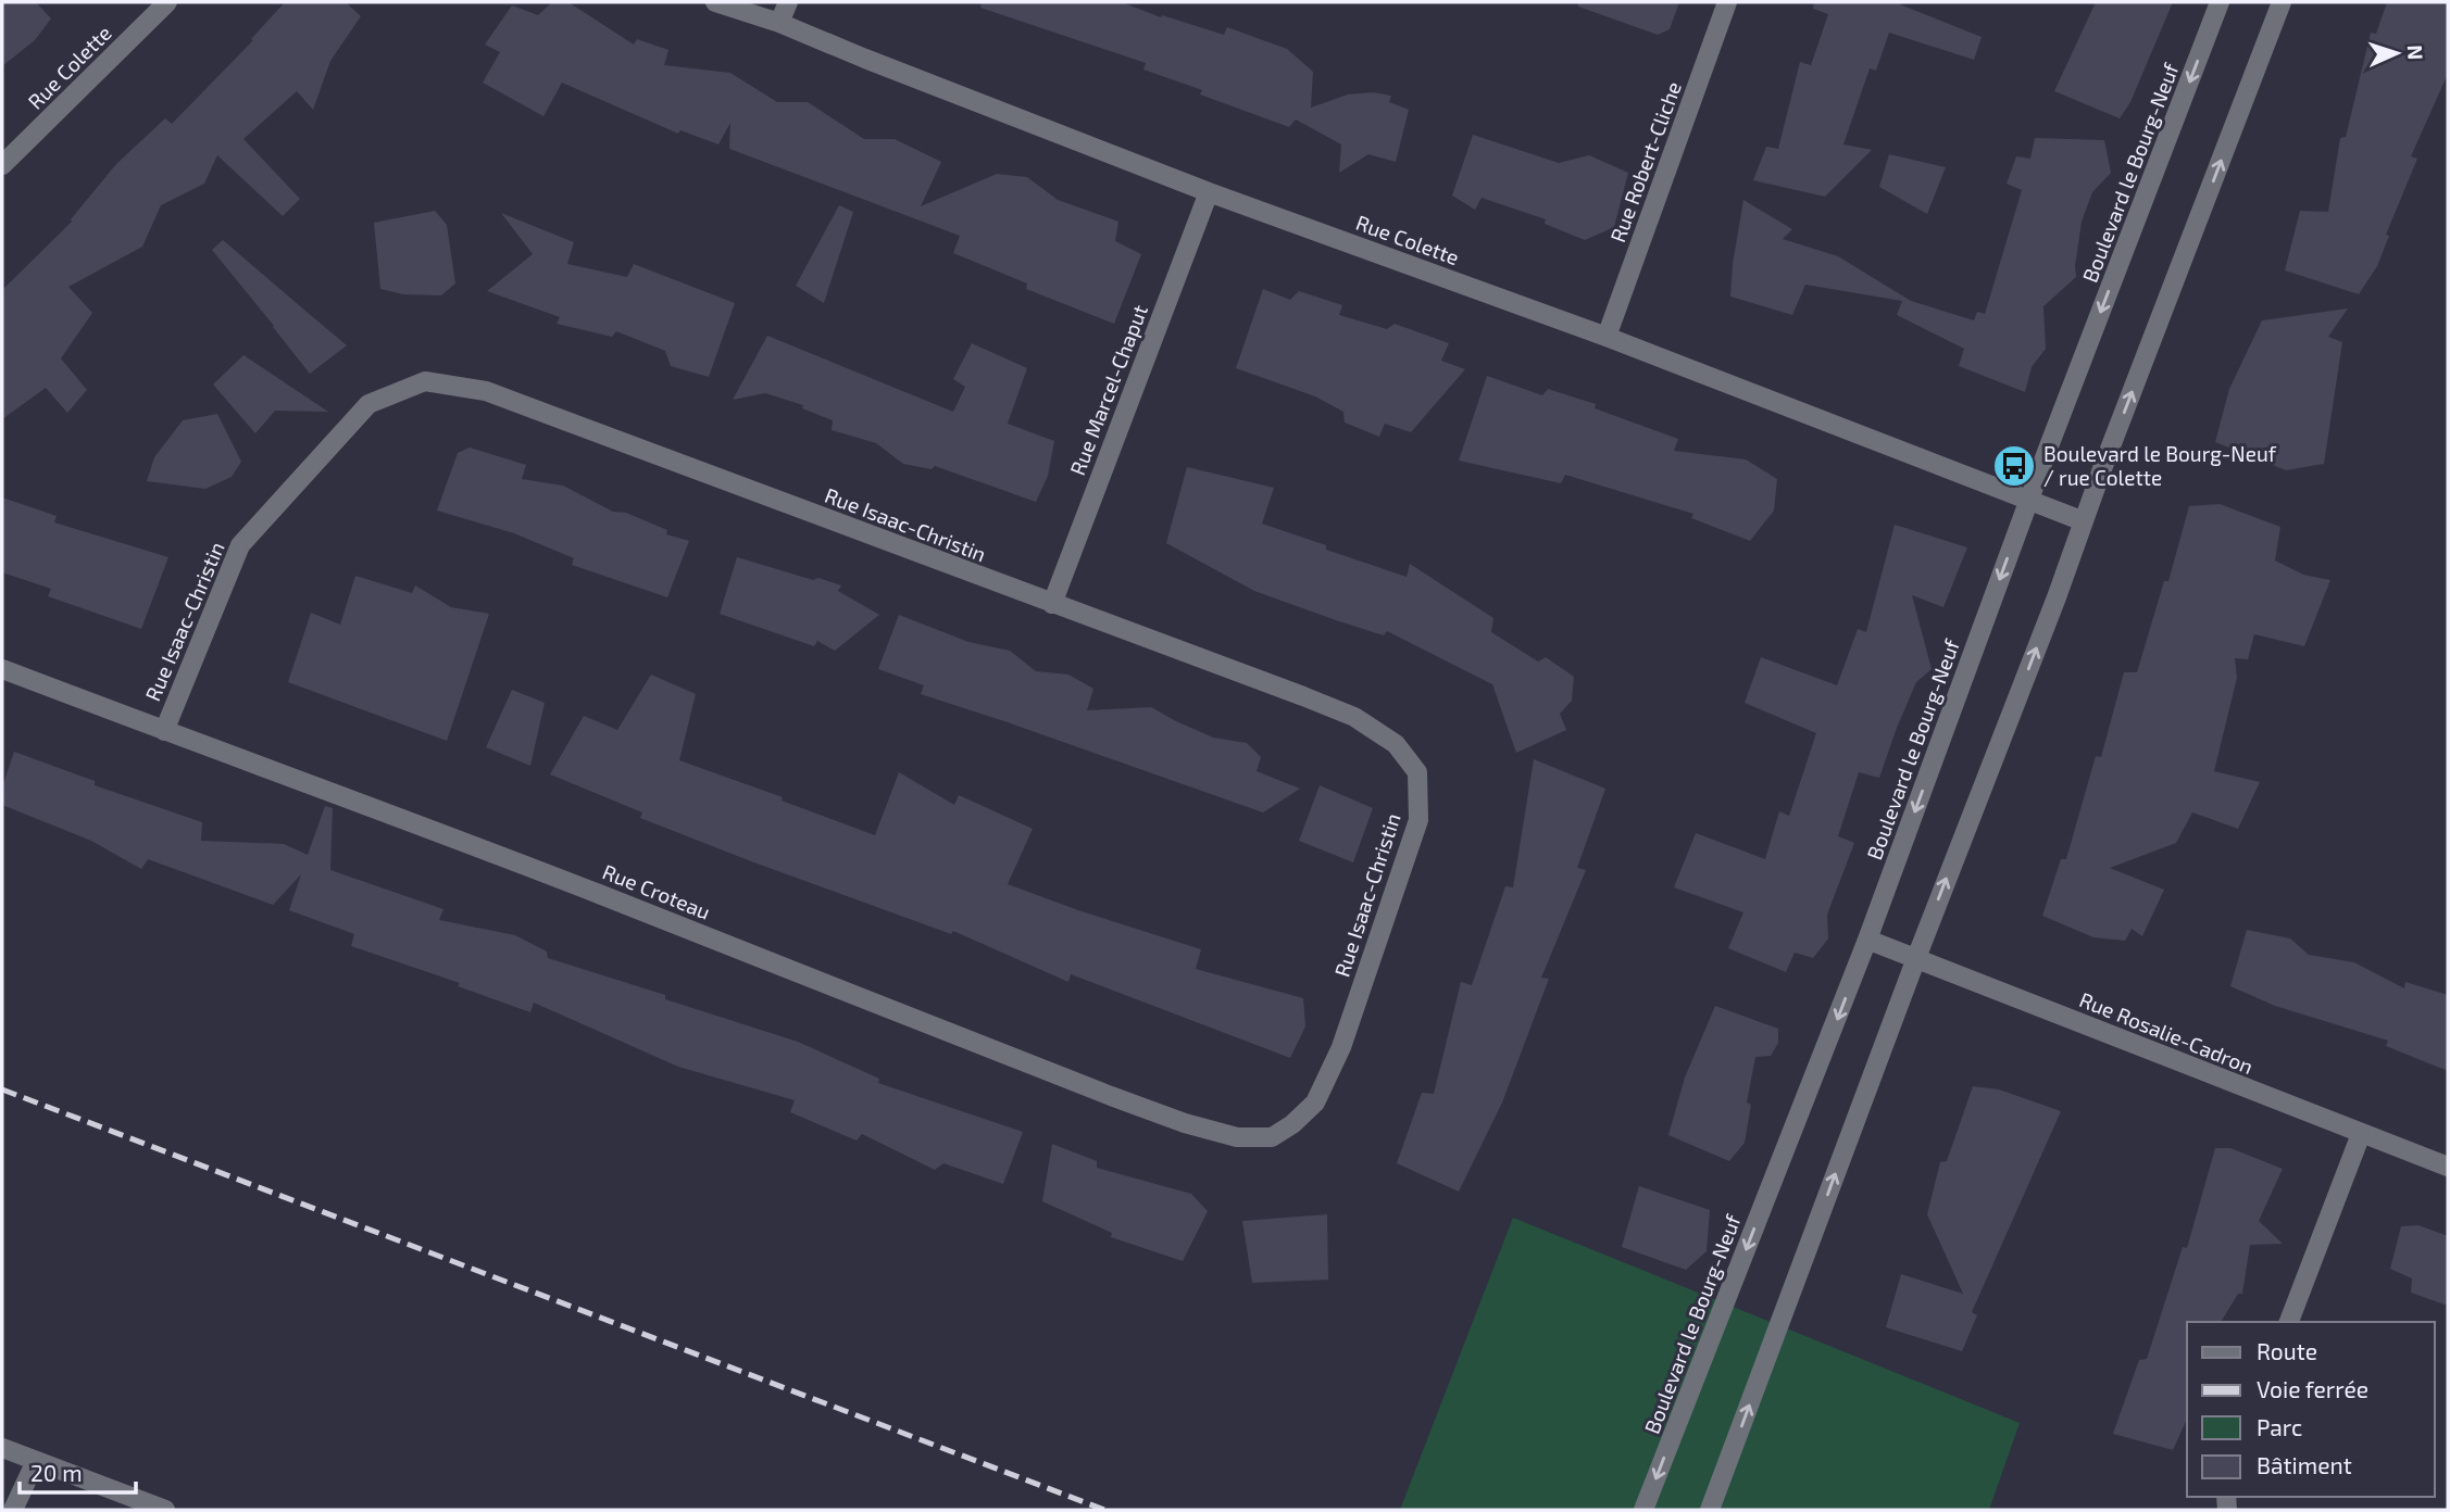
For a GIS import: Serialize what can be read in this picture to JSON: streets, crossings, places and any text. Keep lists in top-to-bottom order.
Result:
{
  "streets": {
    "street": [
      "Rue Colette",
      "Rue Robert-Cliche",
      "Boulevard le Bourg-Neuf",
      "Rue Marcel-Chaput",
      "Rue Isaac-Christin",
      "Rue Croteau",
      "Rue Rosalie-Cadron"
    ]
  },
  "crossings": [
    ["Rue Colette", "Rue Robert-Cliche"],
    ["Rue Colette", "Boulevard le Bourg-Neuf"],
    ["Rue Colette", "Rue Marcel-Chaput"],
    ["Boulevard le Bourg-Neuf", "Rue Rosalie-Cadron"],
    ["Rue Marcel-Chaput", "Rue Isaac-Christin"],
    ["Rue Isaac-Christin", "Rue Croteau"]
  ],
  "places": {
    "bus stop": ["Boulevard le Bourg-Neuf / rue Colette"]
  },
  "legend": [
    "Route",
    "Voie ferrée",
    "Parc",
    "Bâtiment"
  ],
  "scale_bar": "20 m",
  "north": "right"
}
